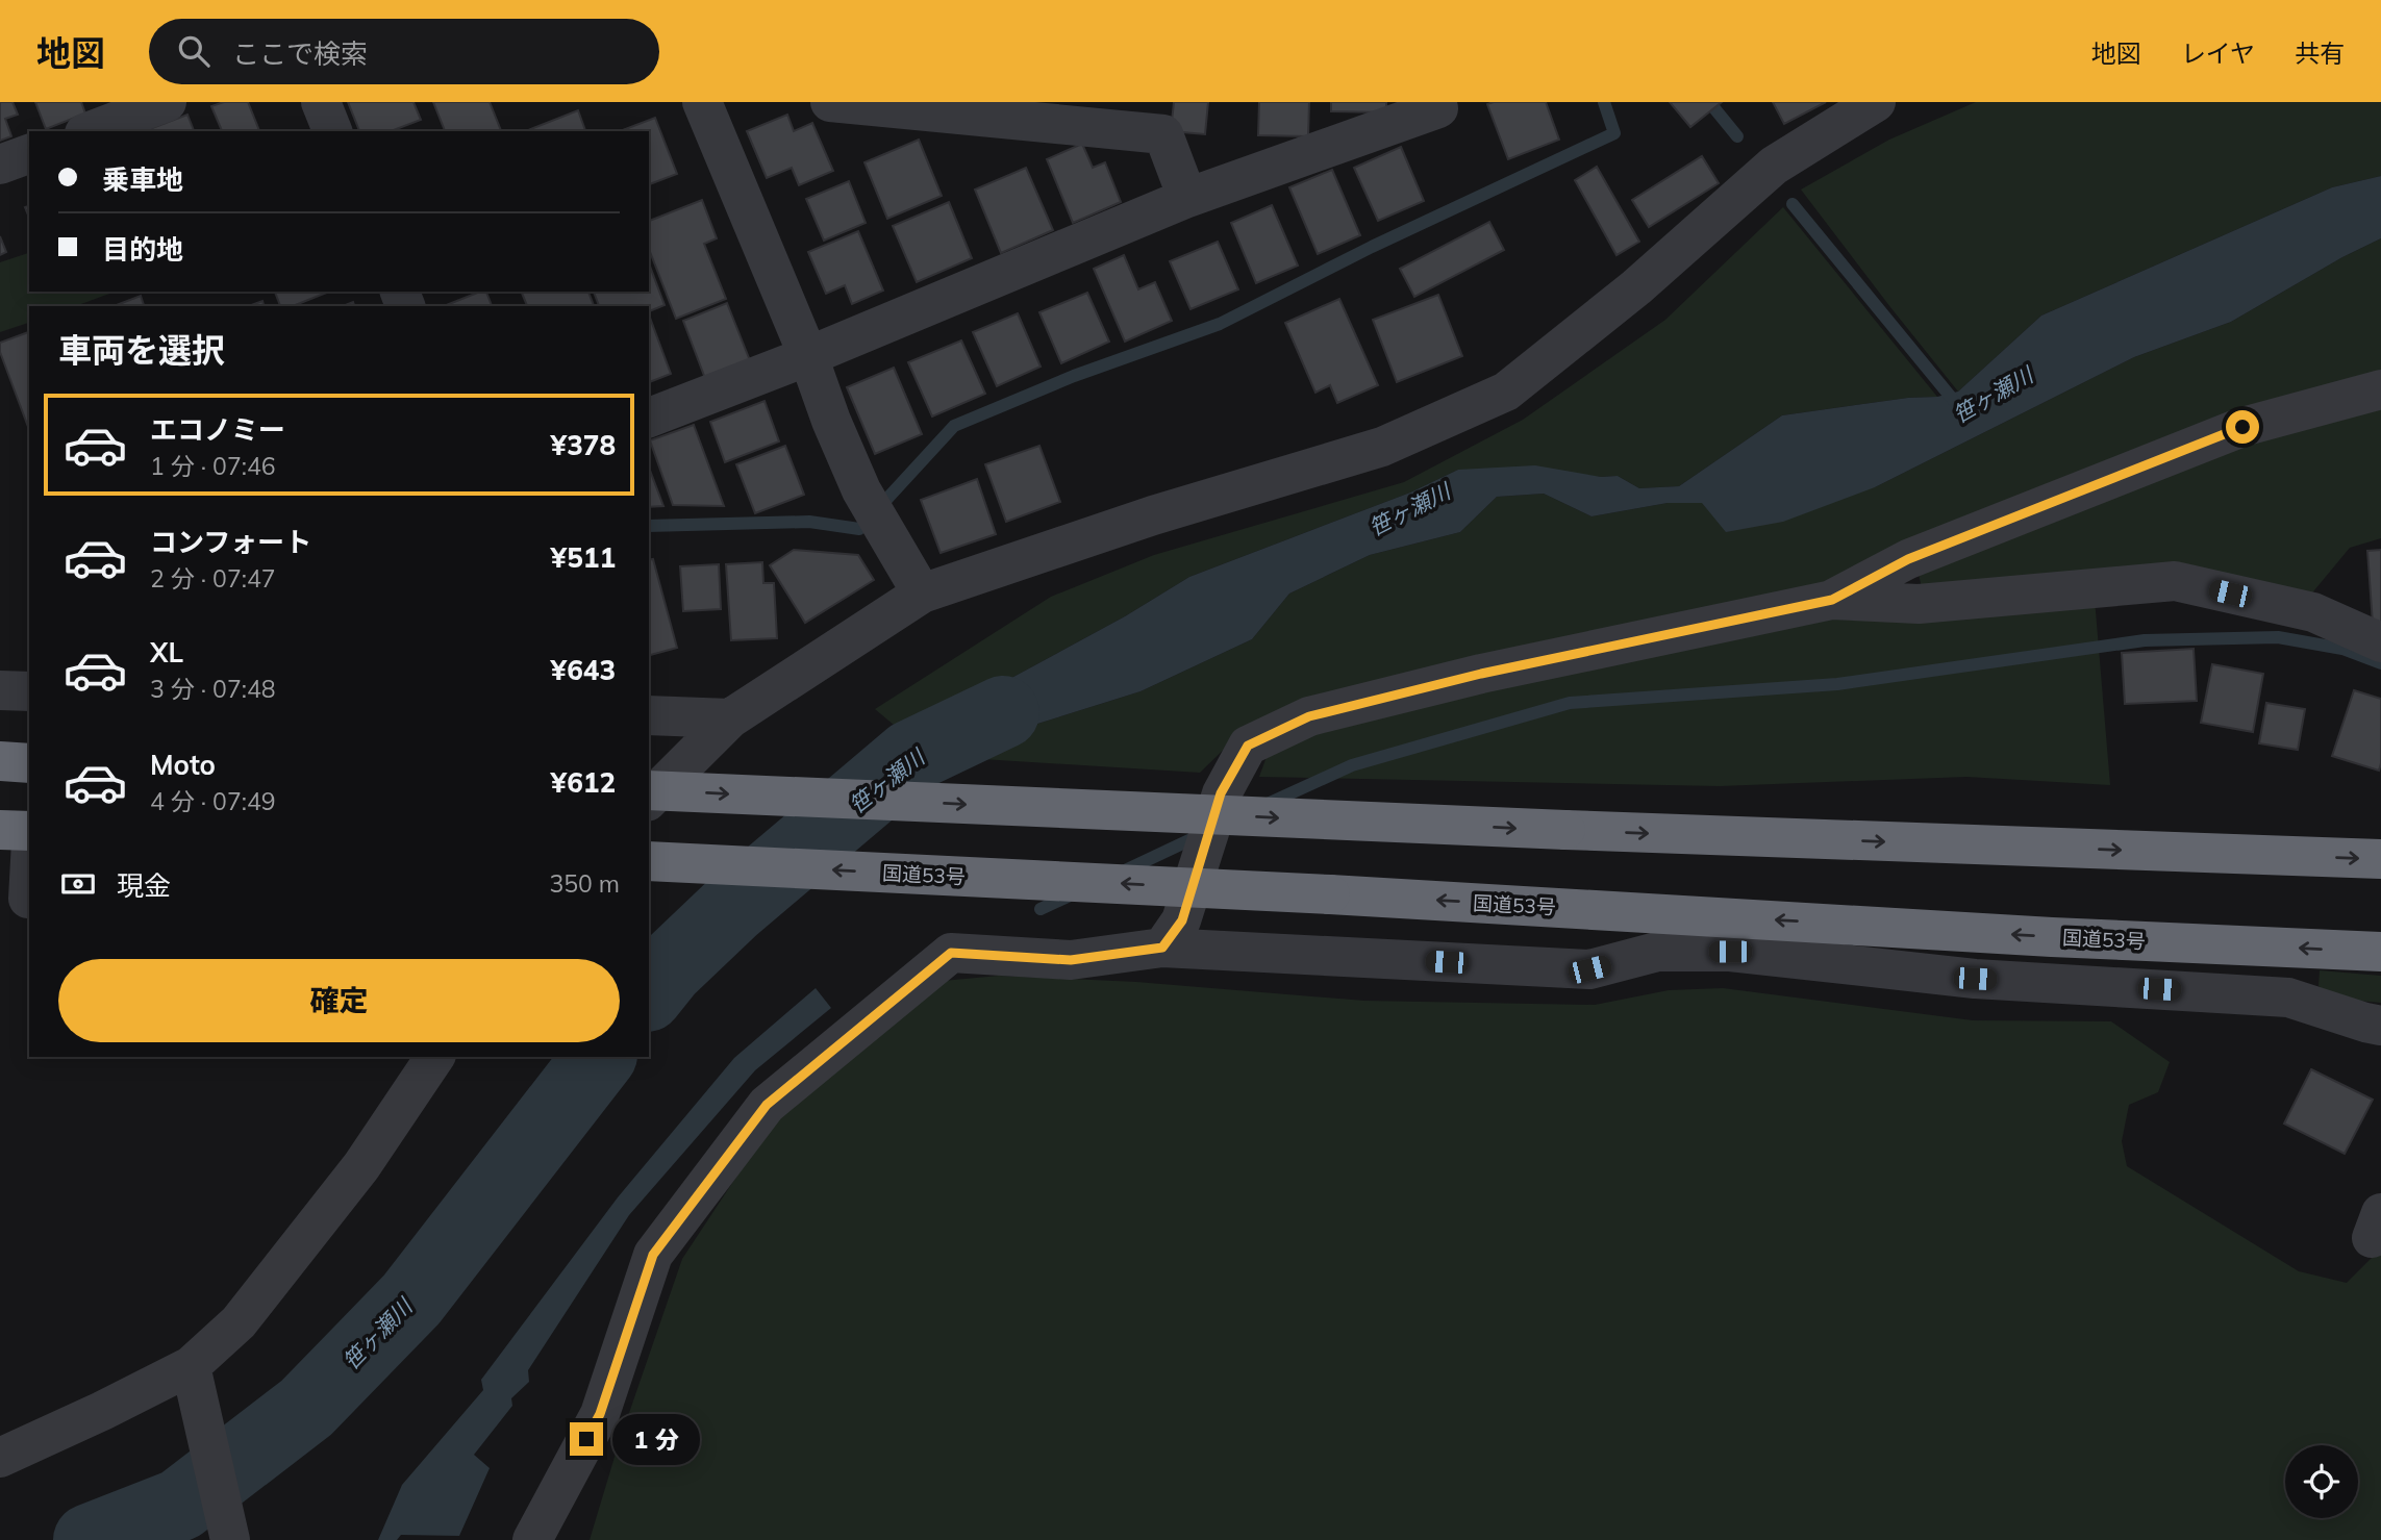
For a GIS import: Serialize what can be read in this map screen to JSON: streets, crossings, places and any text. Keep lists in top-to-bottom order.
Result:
{
  "streets": {
    "highway": ["国道53号"]
  },
  "water": ["笹ヶ瀬川"],
  "page": {
    "header": "地図",
    "search": "ここで検索",
    "nav": ["地図", "レイヤ", "共有"],
    "banner": ["乗車地", "目的地"],
    "heading": "車両を選択",
    "list": [
      {
        "name": "エコノミー",
        "note": "1 分 · 07:46",
        "value": "¥378"
      },
      {
        "name": "コンフォート",
        "note": "2 分 · 07:47",
        "value": "¥511"
      },
      {
        "name": "XL",
        "note": "3 分 · 07:48",
        "value": "¥643"
      },
      {
        "name": "Moto",
        "note": "4 分 · 07:49",
        "value": "¥612"
      }
    ],
    "pay": ["現金", "350 m"],
    "buttons": "確定",
    "bubble": "1 分"
  }
}
